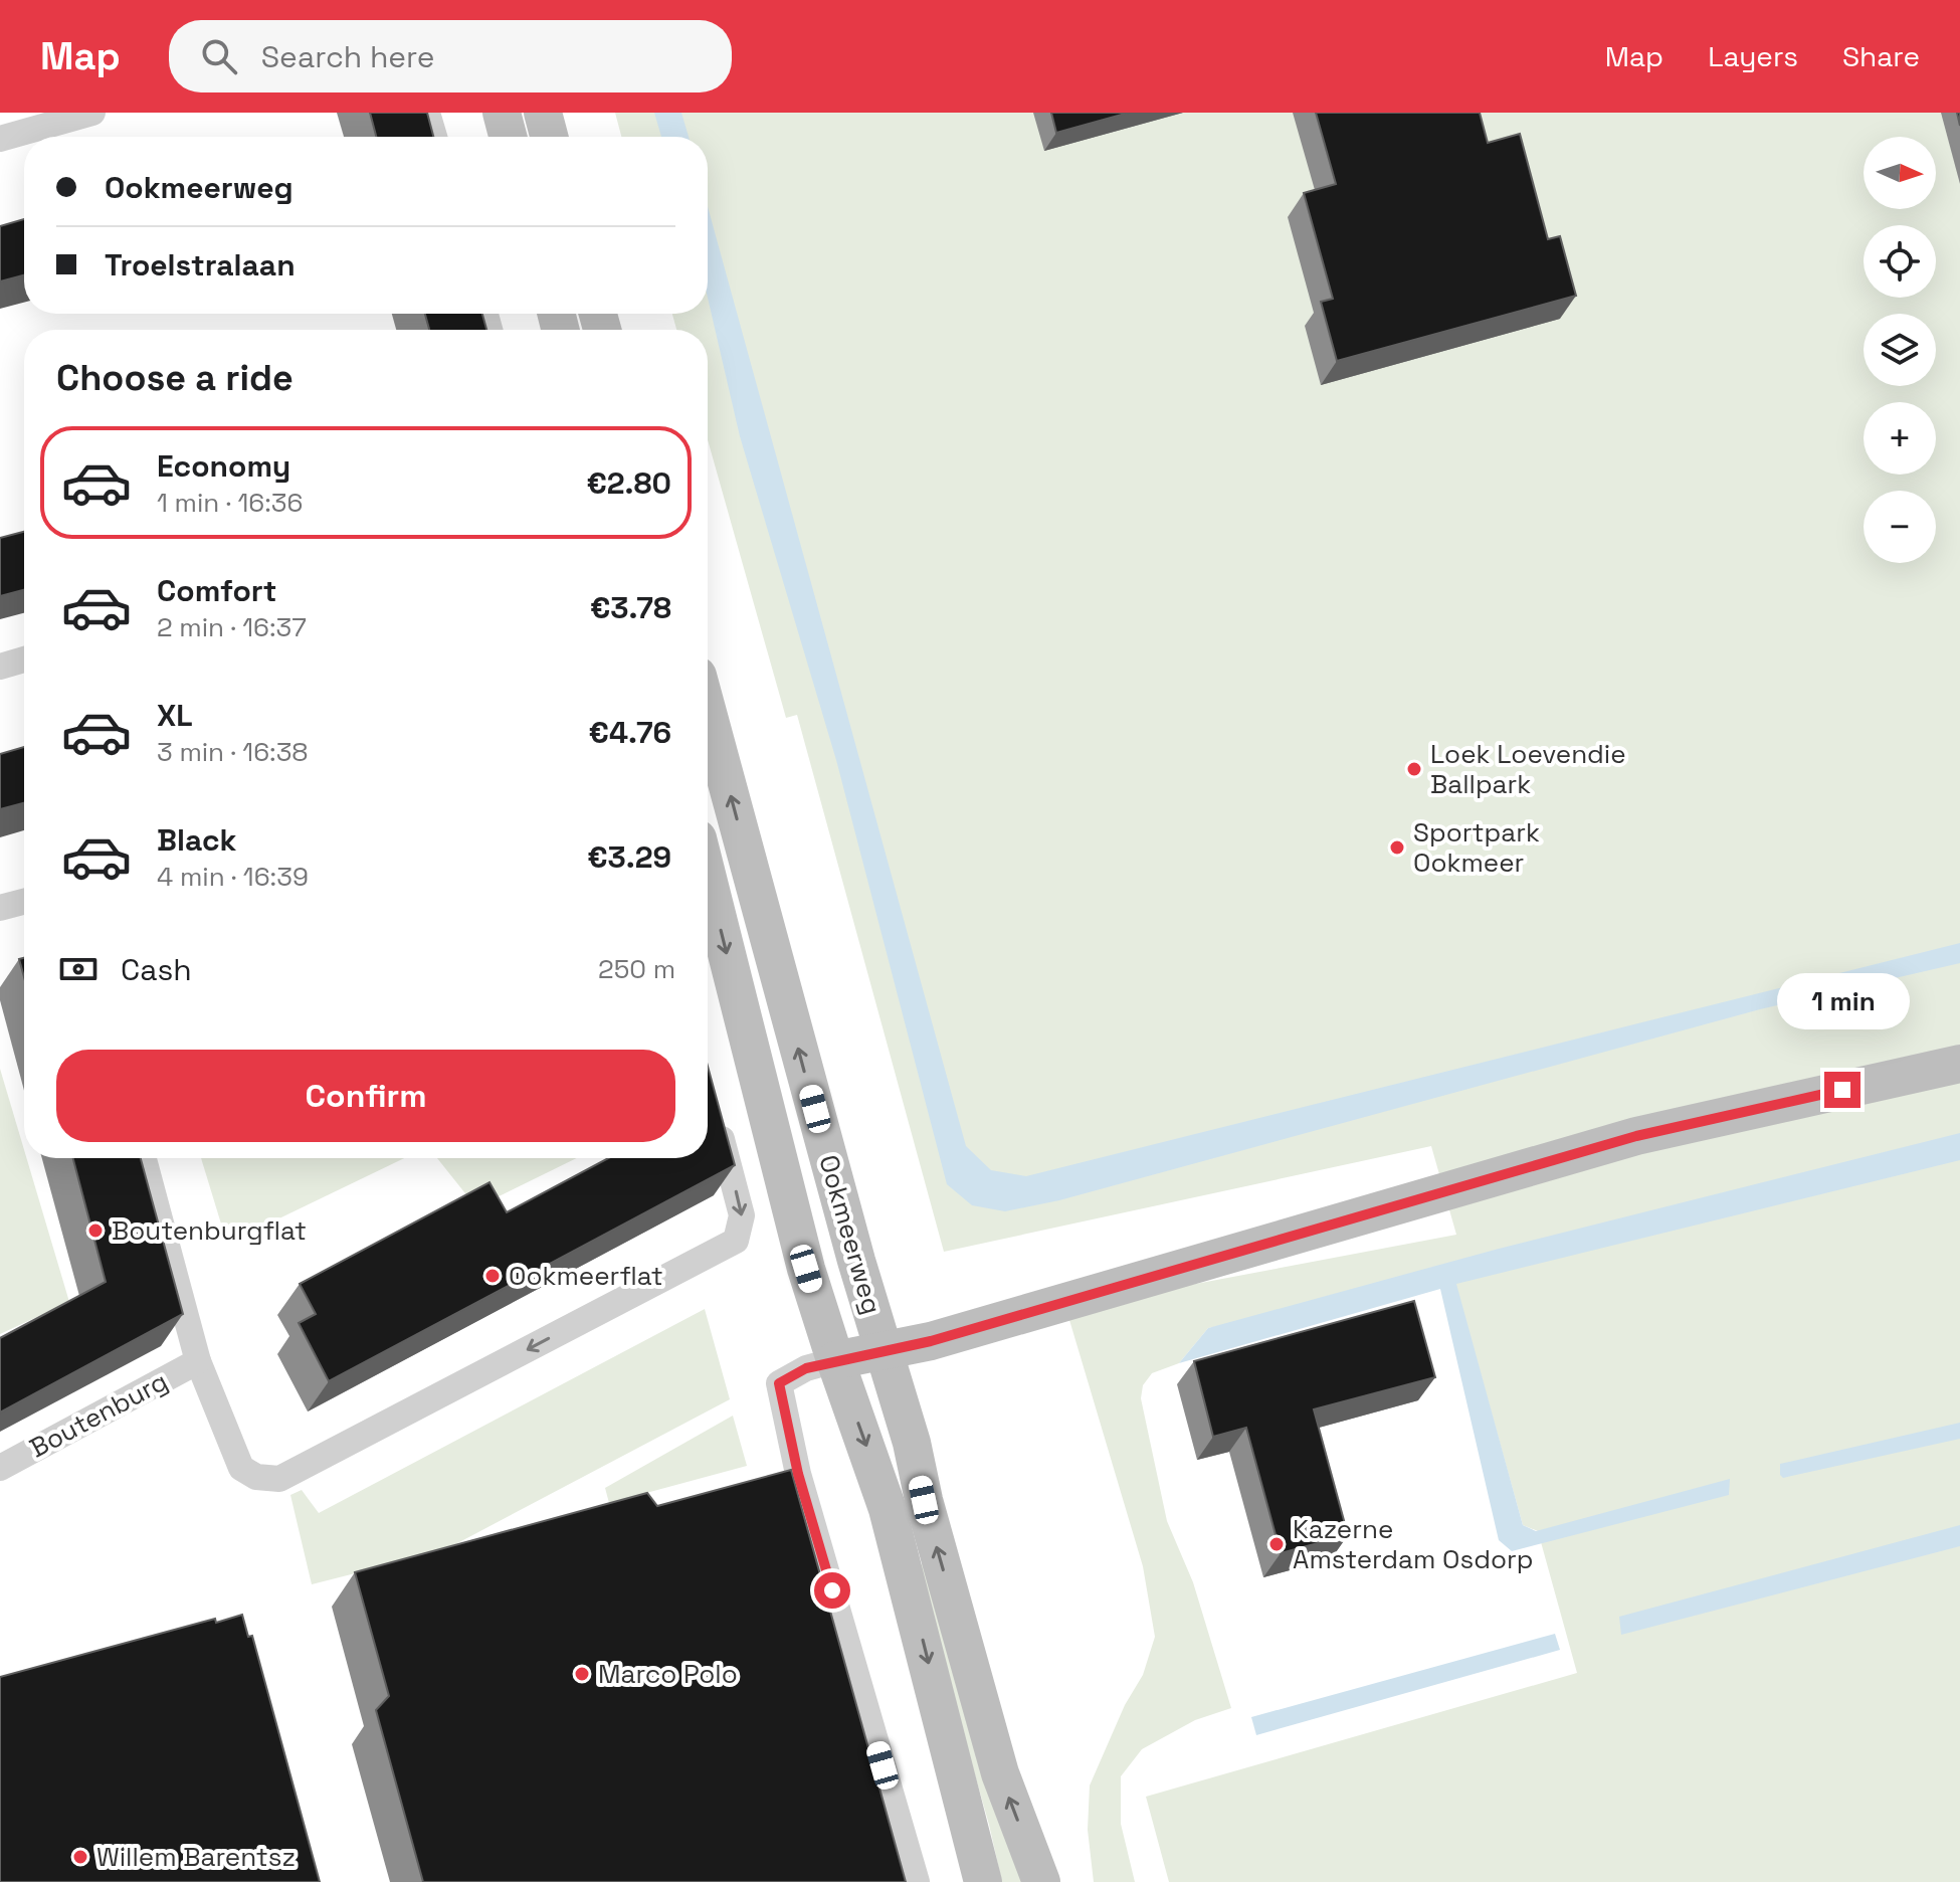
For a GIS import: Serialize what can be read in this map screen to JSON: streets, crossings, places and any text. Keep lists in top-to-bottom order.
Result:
{
  "streets": {
    "main road": ["Ookmeerweg"],
    "street": ["Boutenburg"]
  },
  "places": [
    "Loek Loevendie Ballpark",
    "Sportpark Ookmeer",
    "Boutenburgflat",
    "Ookmeerflat",
    "Kazerne Amsterdam Osdorp",
    "Marco Polo",
    "Willem Barentsz"
  ],
  "north": "right",
  "page": {
    "header": "Map",
    "search": "Search here",
    "nav": ["Map", "Layers", "Share"],
    "map_buttons": ["+", "−"],
    "banner": ["Ookmeerweg", "Troelstralaan"],
    "heading": "Choose a ride",
    "list": [
      {
        "name": "Economy",
        "note": "1 min · 16:36",
        "value": "€2.80"
      },
      {
        "name": "Comfort",
        "note": "2 min · 16:37",
        "value": "€3.78"
      },
      {
        "name": "XL",
        "note": "3 min · 16:38",
        "value": "€4.76"
      },
      {
        "name": "Black",
        "note": "4 min · 16:39",
        "value": "€3.29"
      }
    ],
    "pay": ["Cash", "250 m"],
    "bubble": "1 min",
    "buttons": "Confirm"
  }
}
